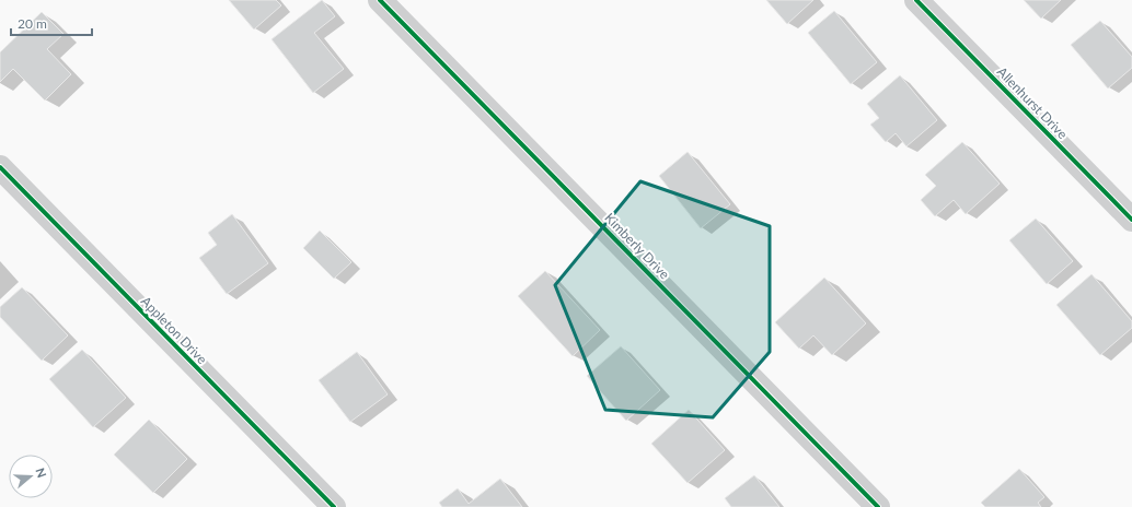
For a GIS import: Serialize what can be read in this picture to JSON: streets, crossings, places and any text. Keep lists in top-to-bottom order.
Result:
{
  "streets": {
    "street": ["Allenhurst Drive", "Kimberly Drive", "Appleton Drive"]
  },
  "scale_bar": "20 m",
  "north": "right"
}
